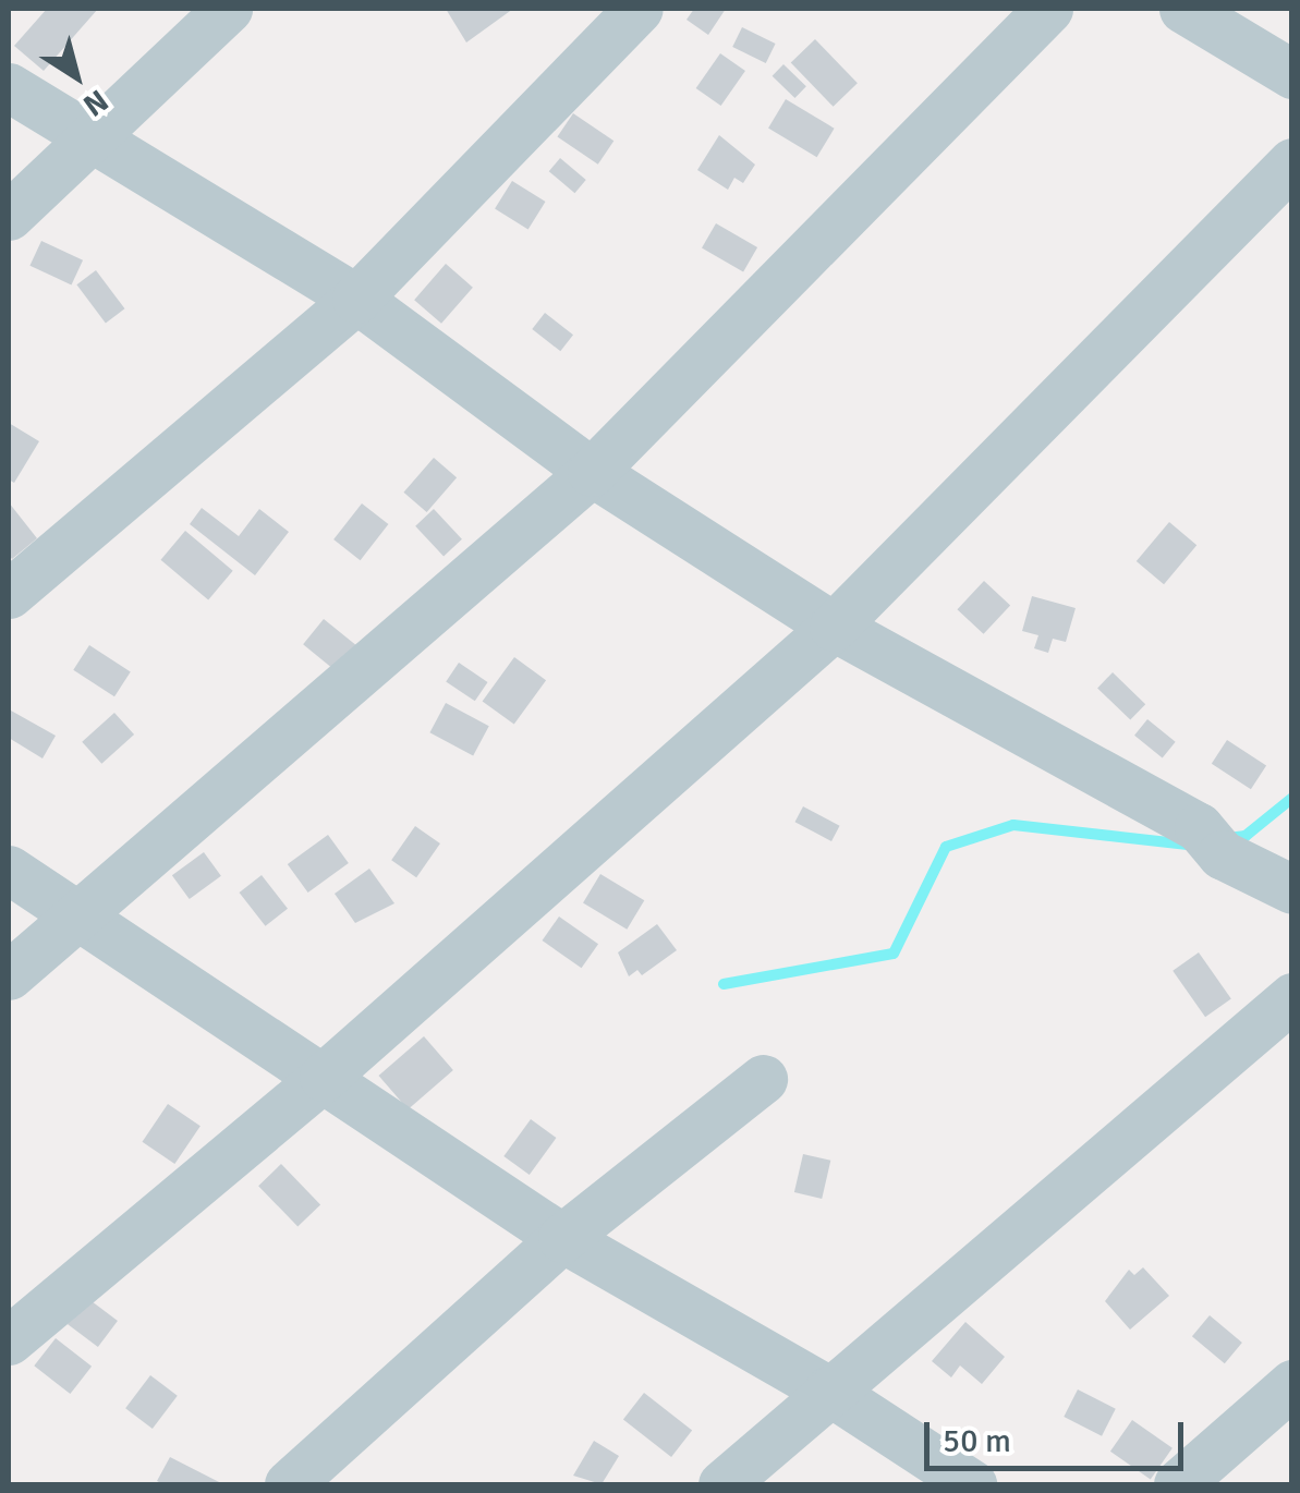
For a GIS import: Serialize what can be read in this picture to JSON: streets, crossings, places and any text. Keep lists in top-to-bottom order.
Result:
{
  "scale_bar": "50 m",
  "north": "bottom right"
}
